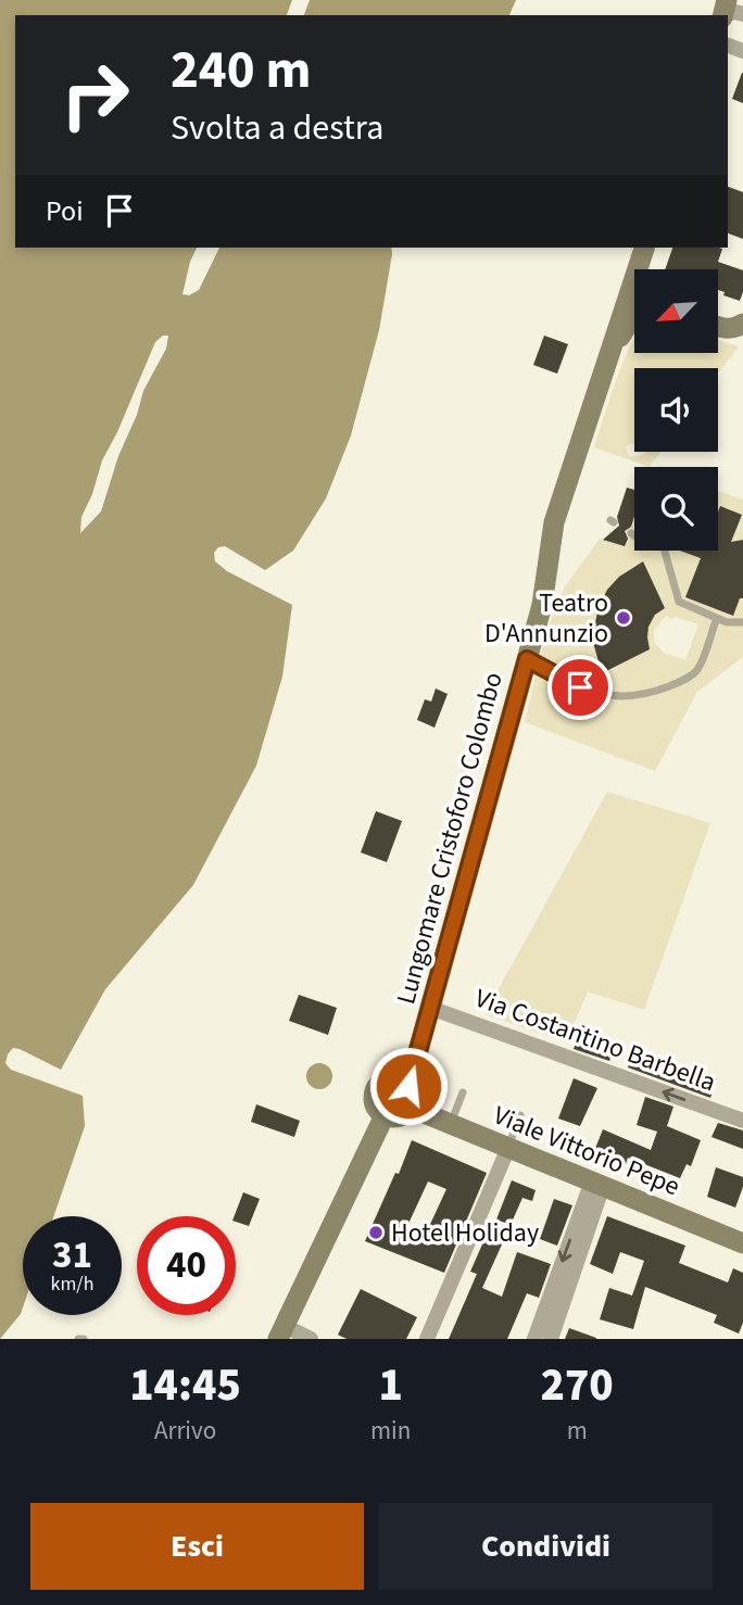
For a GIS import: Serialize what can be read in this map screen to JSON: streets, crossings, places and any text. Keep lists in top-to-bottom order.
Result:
{
  "streets": {
    "street": ["Lungomare Cristoforo Colombo", "Via Costantino Barbella", "Viale Vittorio Pepe"]
  },
  "crossings": [
    ["Lungomare Cristoforo Colombo", "Via Costantino Barbella"],
    ["Lungomare Cristoforo Colombo", "Viale Vittorio Pepe"]
  ],
  "one_way": ["Via Costantino Barbella"],
  "places": ["Teatro D'Annunzio", "Hotel Holiday"],
  "north": "bottom left",
  "page": {
    "turn": ["240 m", "Svolta a destra"],
    "then": "Poi",
    "speed": "31 km/h",
    "limit": "40",
    "eta": [
      "14:45",
      "Arrivo",
      "1",
      "min",
      "270",
      "m"
    ],
    "buttons": ["Esci", "Condividi"]
  }
}
